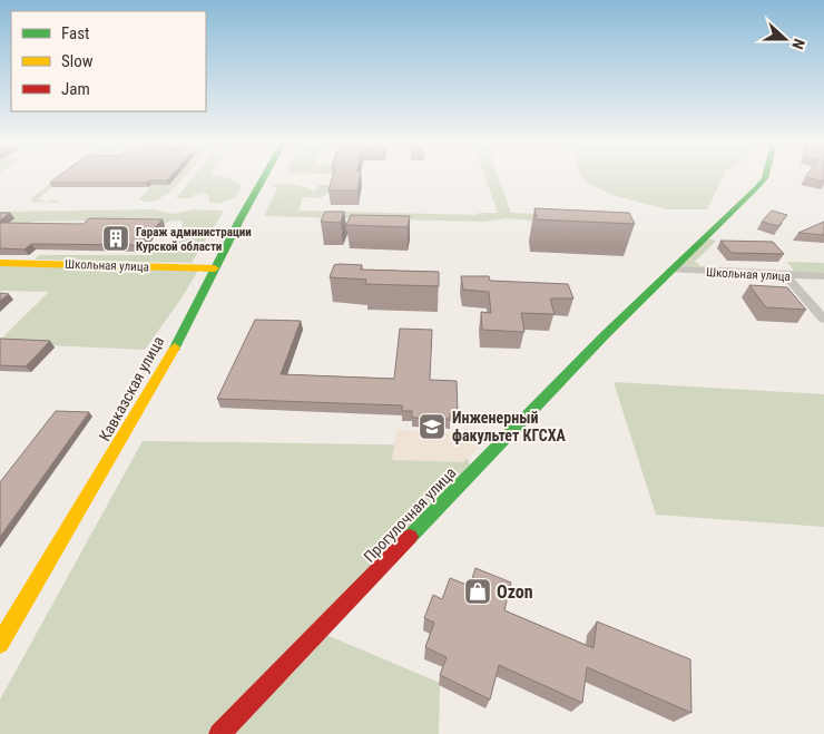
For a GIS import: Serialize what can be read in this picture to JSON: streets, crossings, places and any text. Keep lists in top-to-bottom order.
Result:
{
  "streets": {
    "street": ["Школьная улица", "Кавказская улица", "Прогулочная улица"]
  },
  "crossings": [
    ["Школьная улица", "Кавказская улица"],
    ["Школьная улица", "Прогулочная улица"]
  ],
  "places": {
    "building": ["Гараж администрации Курской области"],
    "school or university": ["Инженерный факультет КГСХА"],
    "shop": ["Ozon"]
  },
  "legend": ["Fast", "Slow", "Jam"],
  "north": "right"
}
